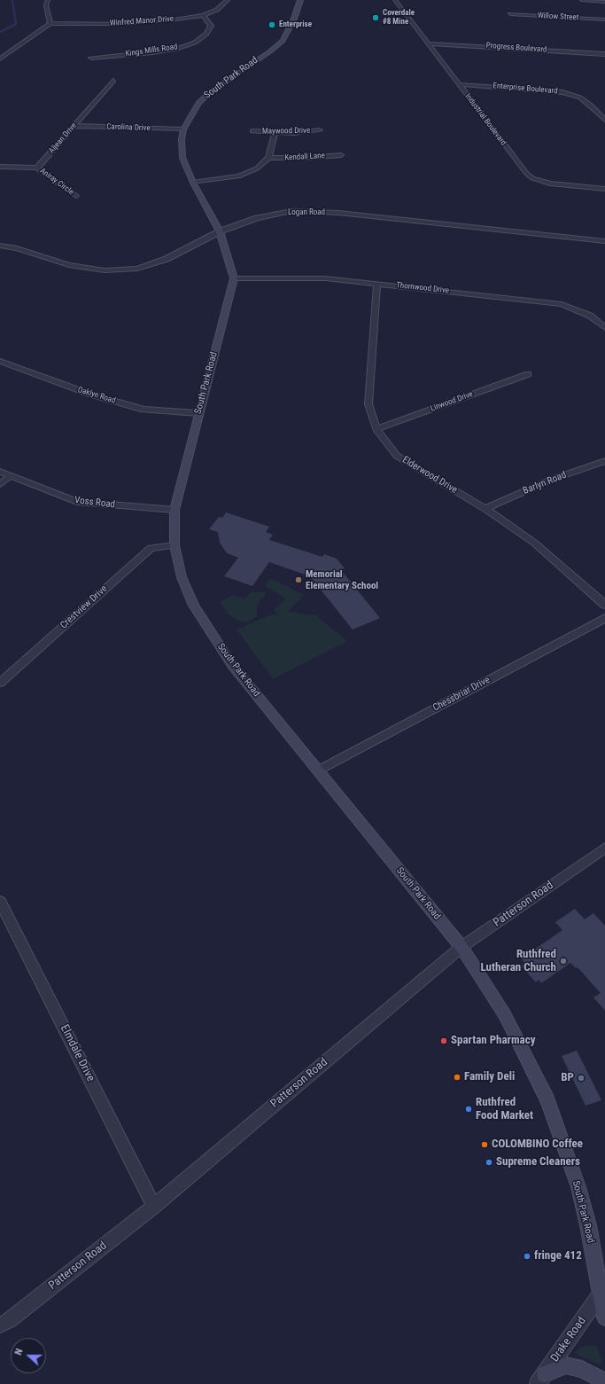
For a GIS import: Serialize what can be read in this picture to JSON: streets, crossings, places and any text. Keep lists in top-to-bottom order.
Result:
{
  "streets": {
    "main road": ["South Park Road"],
    "street": [
      "Willow Street",
      "Winfred Manor Drive",
      "Progress Boulevard",
      "Kings Mills Road",
      "Enterprise Boulevard",
      "Industrial Boulevard",
      "Carolina Drive",
      "Maywood Drive",
      "Aljean Drive",
      "Kendall Lane",
      "Aniray Circle",
      "Logan Road",
      "Thornwood Drive",
      "Oaklyn Road",
      "Linwood Drive",
      "Elderwood Drive",
      "Barlyn Road",
      "Voss Road",
      "Crestview Drive",
      "Chessbriar Drive",
      "Patterson Road",
      "Elmdale Drive",
      "Drake Road"
    ]
  },
  "crossings": [
    ["Winfred Manor Drive", "Kings Mills Road"],
    ["Progress Boulevard", "Industrial Boulevard"],
    ["South Park Road", "Carolina Drive"],
    ["South Park Road", "Logan Road"],
    ["South Park Road", "Thornwood Drive"],
    ["South Park Road", "Oaklyn Road"],
    ["South Park Road", "Voss Road"],
    ["South Park Road", "Crestview Drive"],
    ["South Park Road", "Chessbriar Drive"],
    ["South Park Road", "Patterson Road"],
    ["South Park Road", "Drake Road"],
    ["Enterprise Boulevard", "Industrial Boulevard"],
    ["Carolina Drive", "Aljean Drive"],
    ["Aljean Drive", "Aniray Circle"],
    ["Thornwood Drive", "Elderwood Drive"],
    ["Linwood Drive", "Elderwood Drive"],
    ["Elderwood Drive", "Barlyn Road"],
    ["Patterson Road", "Elmdale Drive"]
  ],
  "places": [
    "Coverdale #8 Mine",
    "Enterprise",
    "Memorial Elementary School",
    "Ruthfred Lutheran Church",
    "Spartan Pharmacy",
    "Family Deli",
    "BP",
    "Ruthfred Food Market",
    "COLOMBINO Coffee",
    "Supreme Cleaners",
    "fringe 412"
  ],
  "north": "left"
}
